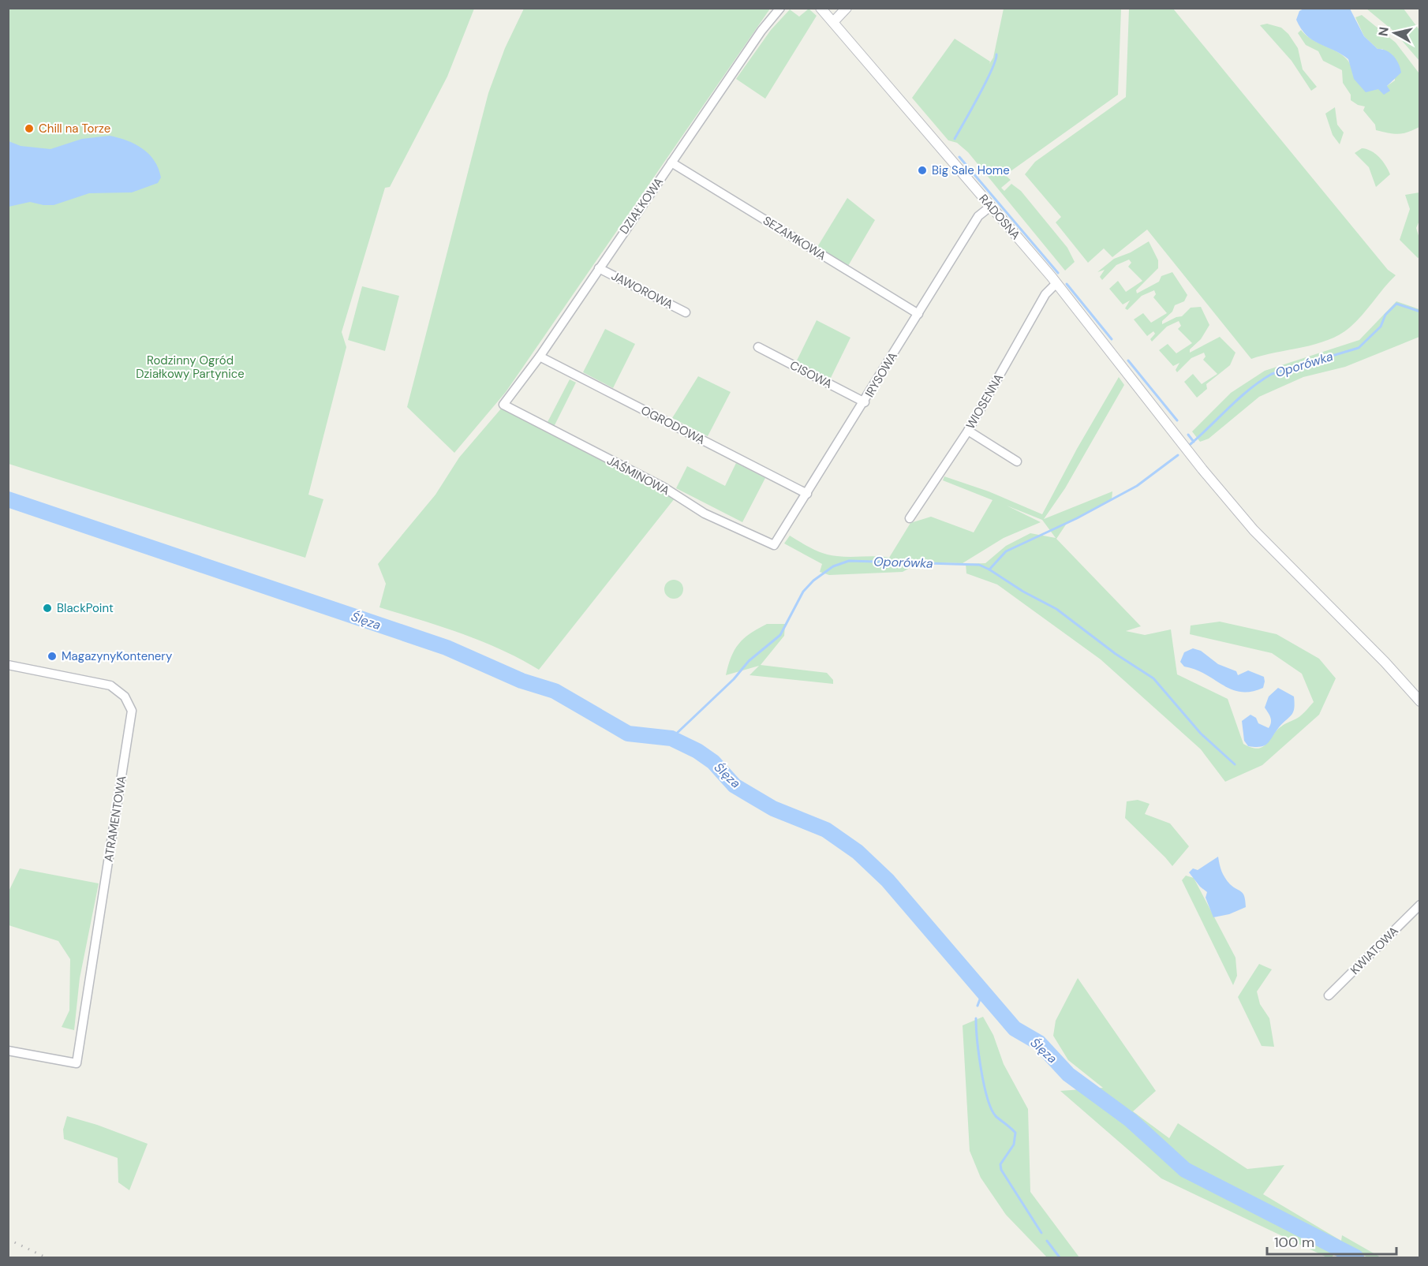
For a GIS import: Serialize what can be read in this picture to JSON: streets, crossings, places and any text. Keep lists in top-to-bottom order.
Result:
{
  "streets": {
    "street": [
      "DZIAŁKOWA",
      "RADOSNA",
      "SEZAMKOWA",
      "JAWOROWA",
      "CISOWA",
      "IRYSOWA",
      "WIOSENNA",
      "OGRODOWA",
      "JAŚMINOWA",
      "ATRAMENTOWA",
      "KWIATOWA"
    ]
  },
  "crossings": [
    ["DZIAŁKOWA", "SEZAMKOWA"],
    ["DZIAŁKOWA", "JAWOROWA"],
    ["DZIAŁKOWA", "OGRODOWA"],
    ["DZIAŁKOWA", "JAŚMINOWA"],
    ["RADOSNA", "IRYSOWA"],
    ["RADOSNA", "WIOSENNA"],
    ["SEZAMKOWA", "IRYSOWA"],
    ["CISOWA", "IRYSOWA"],
    ["IRYSOWA", "OGRODOWA"],
    ["IRYSOWA", "JAŚMINOWA"]
  ],
  "water": ["Oporówka", "Ślęza"],
  "parks": ["Rodzinny Ogród Działkowy Partynice"],
  "places": [
    "Chill na Torze",
    "Big Sale Home",
    "BlackPoint",
    "MagazynyKontenery"
  ],
  "scale_bar": "100 m",
  "north": "left"
}
